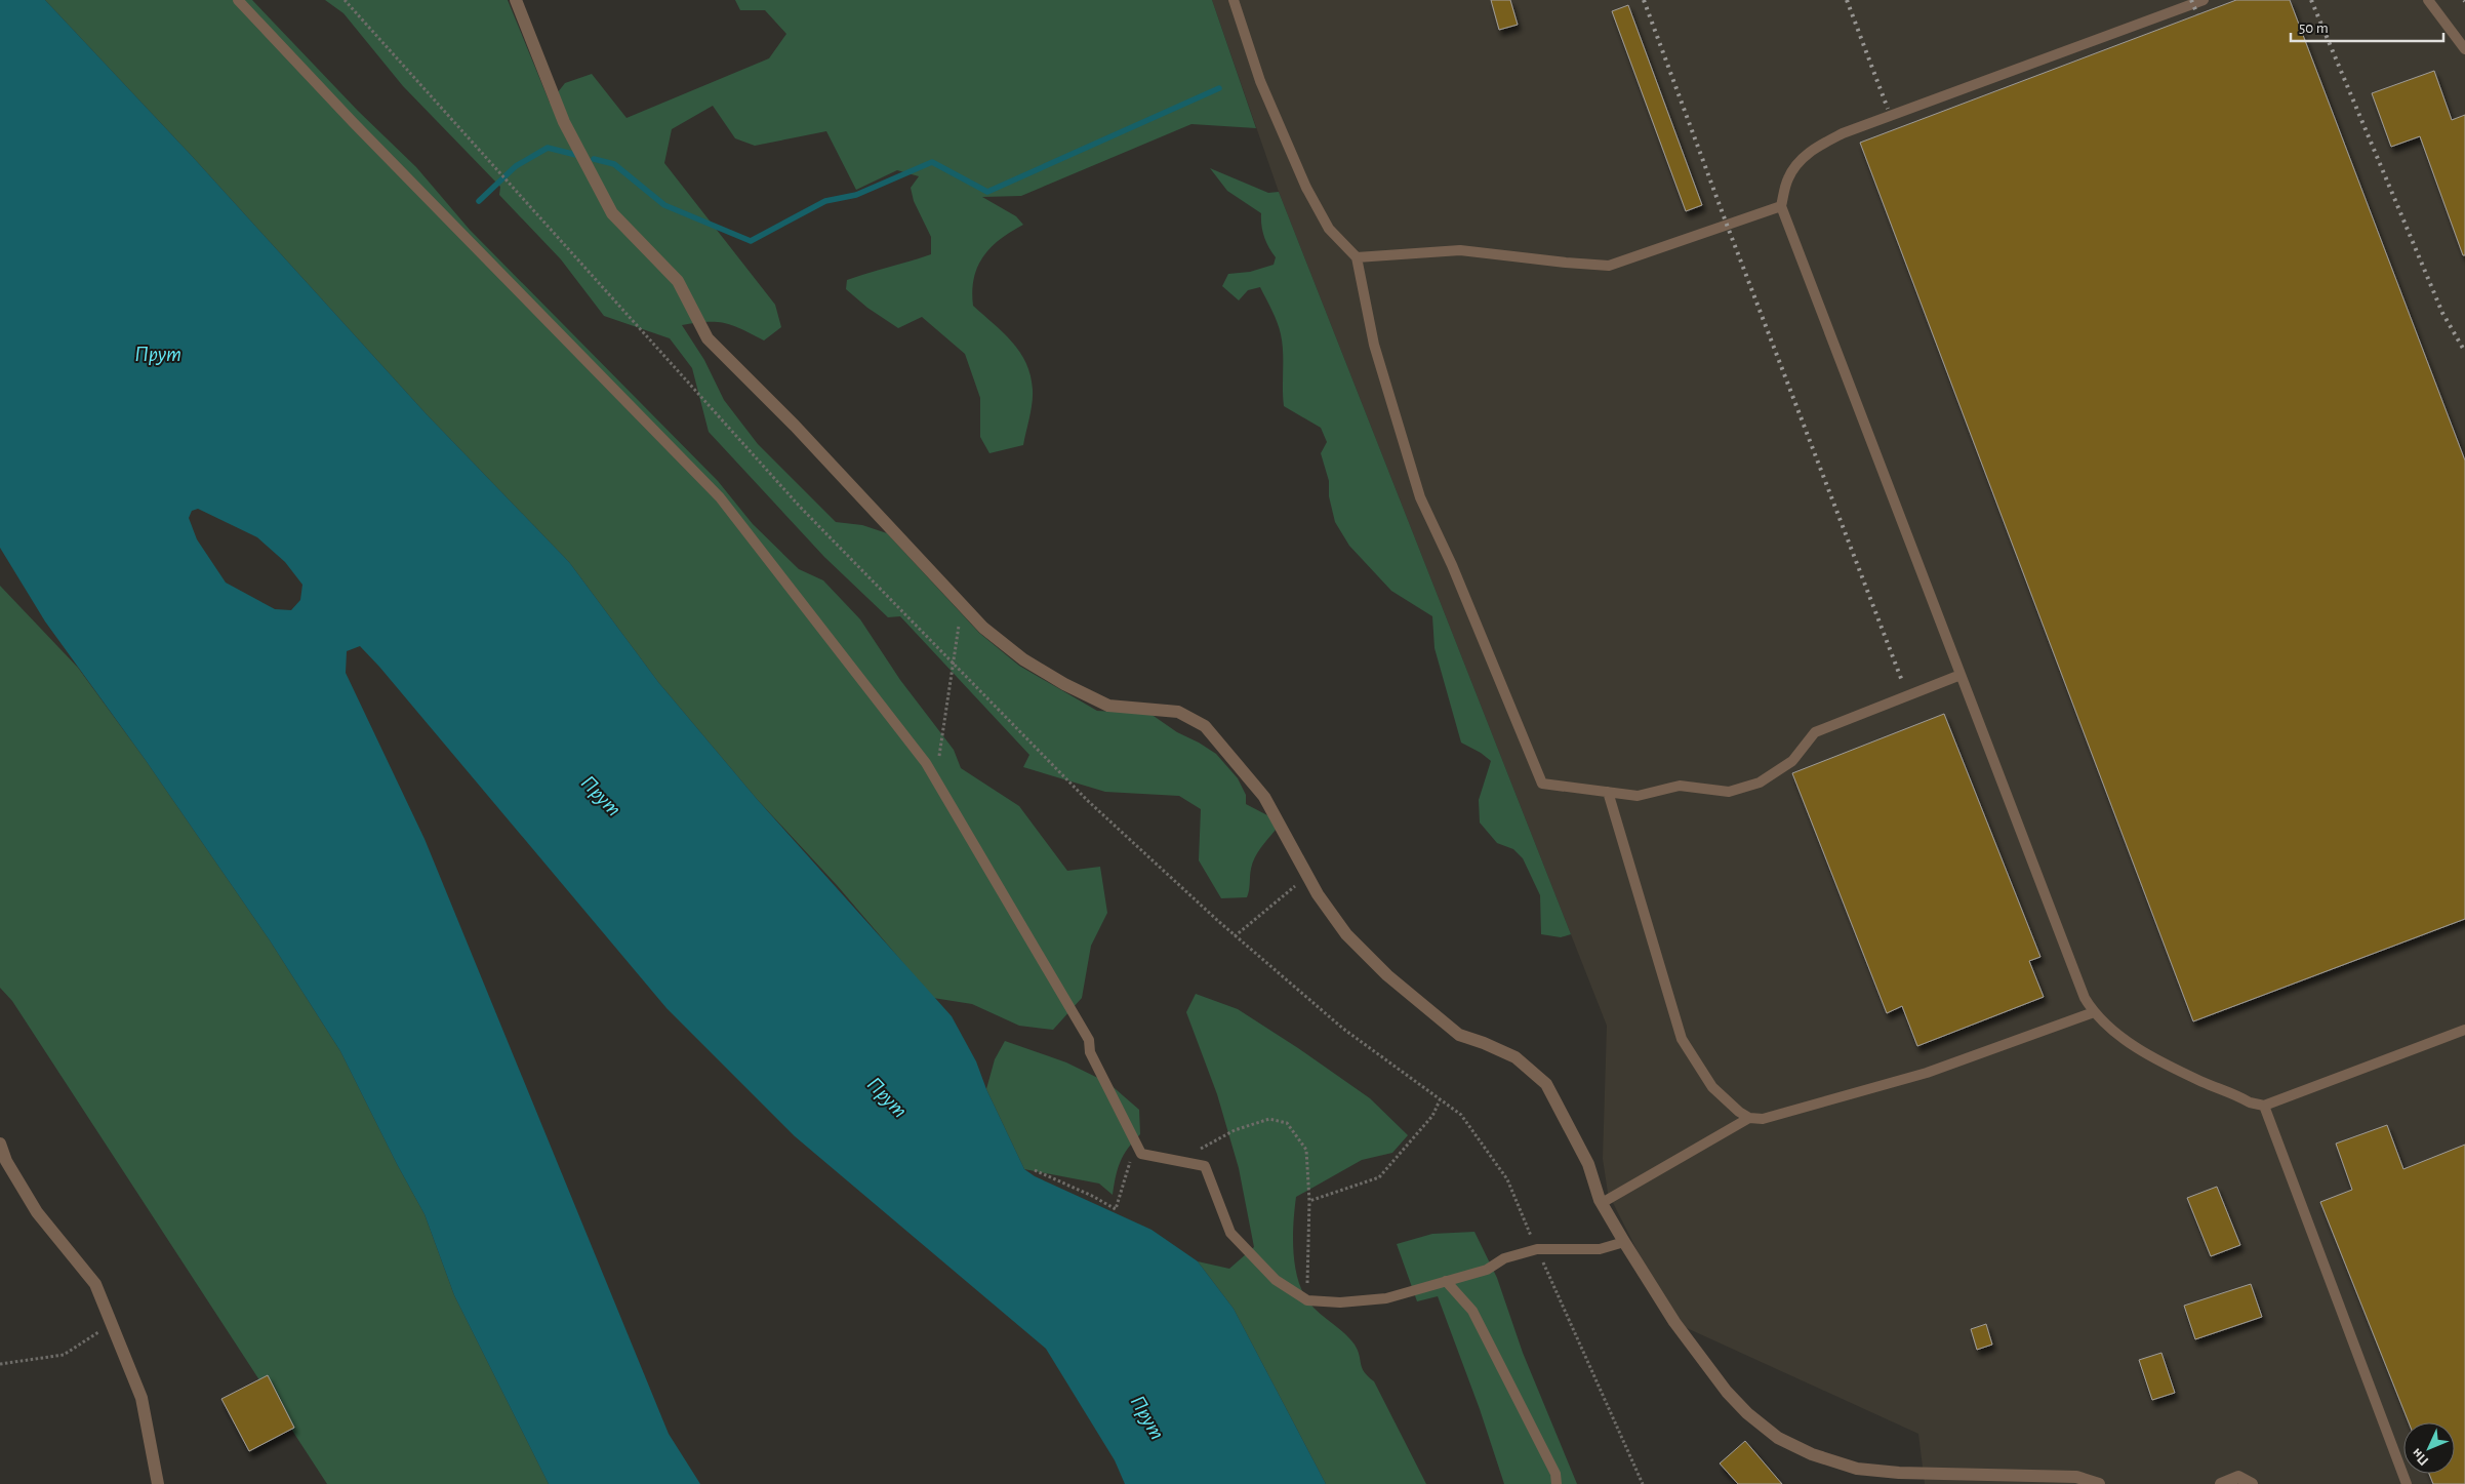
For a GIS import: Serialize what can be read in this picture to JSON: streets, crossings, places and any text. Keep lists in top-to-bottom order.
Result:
{
  "water": ["Прут"],
  "scale_bar": "50 m",
  "north": "bottom left"
}
